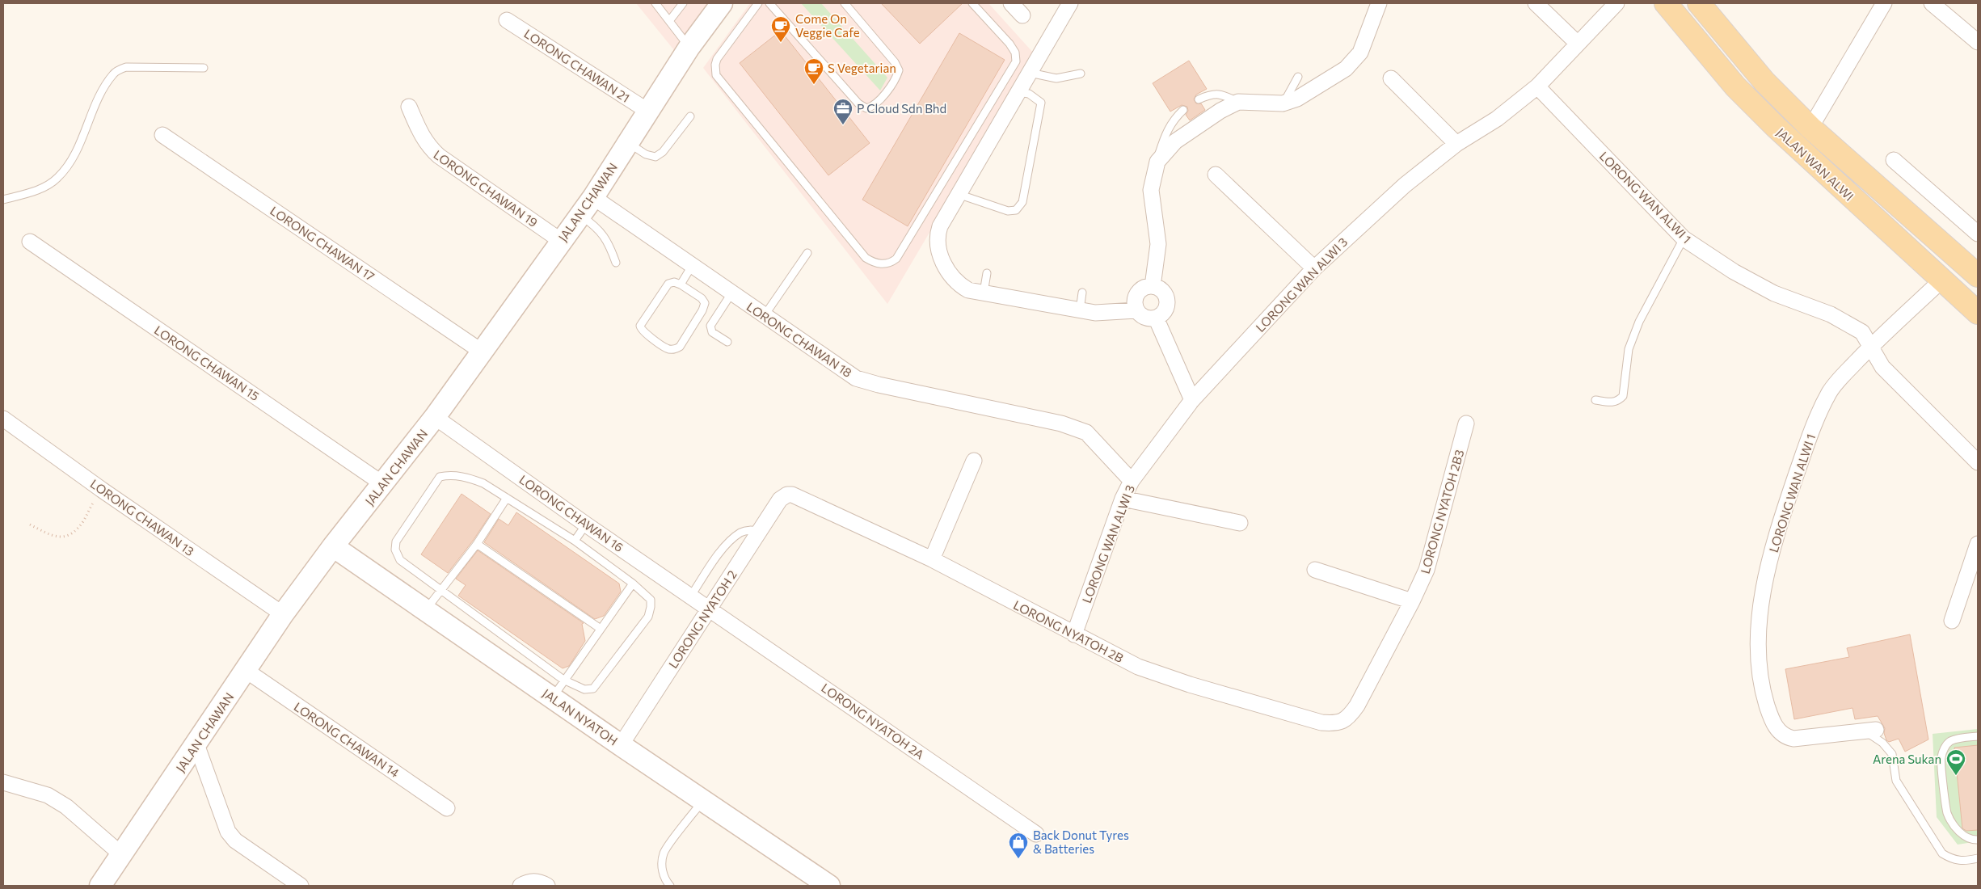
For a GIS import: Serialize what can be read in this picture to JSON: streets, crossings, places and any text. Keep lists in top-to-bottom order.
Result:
{
  "streets": {
    "main road": ["JALAN WAN ALWI"],
    "street": [
      "LORONG CHAWAN 21",
      "LORONG CHAWAN 19",
      "LORONG WAN ALWI 1",
      "JALAN CHAWAN",
      "LORONG CHAWAN 17",
      "LORONG WAN ALWI 3",
      "LORONG CHAWAN 18",
      "LORONG CHAWAN 15",
      "LORONG NYATOH 2B3",
      "LORONG CHAWAN 16",
      "LORONG CHAWAN 13",
      "LORONG NYATOH 2",
      "LORONG NYATOH 2B",
      "JALAN NYATOH",
      "LORONG NYATOH 2A",
      "LORONG CHAWAN 14"
    ]
  },
  "crossings": [
    ["LORONG CHAWAN 21", "JALAN CHAWAN"],
    ["JALAN WAN ALWI", "LORONG WAN ALWI 1"],
    ["LORONG CHAWAN 19", "JALAN CHAWAN"],
    ["LORONG WAN ALWI 1", "LORONG WAN ALWI 3"],
    ["JALAN CHAWAN", "LORONG CHAWAN 17"],
    ["JALAN CHAWAN", "LORONG CHAWAN 18"],
    ["JALAN CHAWAN", "LORONG CHAWAN 15"],
    ["JALAN CHAWAN", "LORONG CHAWAN 16"],
    ["JALAN CHAWAN", "LORONG CHAWAN 13"],
    ["JALAN CHAWAN", "JALAN NYATOH"],
    ["JALAN CHAWAN", "LORONG CHAWAN 14"],
    ["LORONG WAN ALWI 3", "LORONG CHAWAN 18"],
    ["LORONG WAN ALWI 3", "LORONG NYATOH 2B"],
    ["LORONG NYATOH 2B3", "LORONG NYATOH 2B"],
    ["LORONG CHAWAN 16", "LORONG NYATOH 2"],
    ["LORONG CHAWAN 16", "LORONG NYATOH 2A"],
    ["LORONG NYATOH 2", "LORONG NYATOH 2B"],
    ["LORONG NYATOH 2", "JALAN NYATOH"],
    ["LORONG NYATOH 2", "LORONG NYATOH 2A"]
  ],
  "places": {
    "cafe": ["Come On Veggie Cafe", "S Vegetarian"],
    "office": ["P Cloud Sdn Bhd"],
    "sports": ["Arena Sukan"],
    "shop": ["Back Donut Tyres & Batteries"]
  }
}
